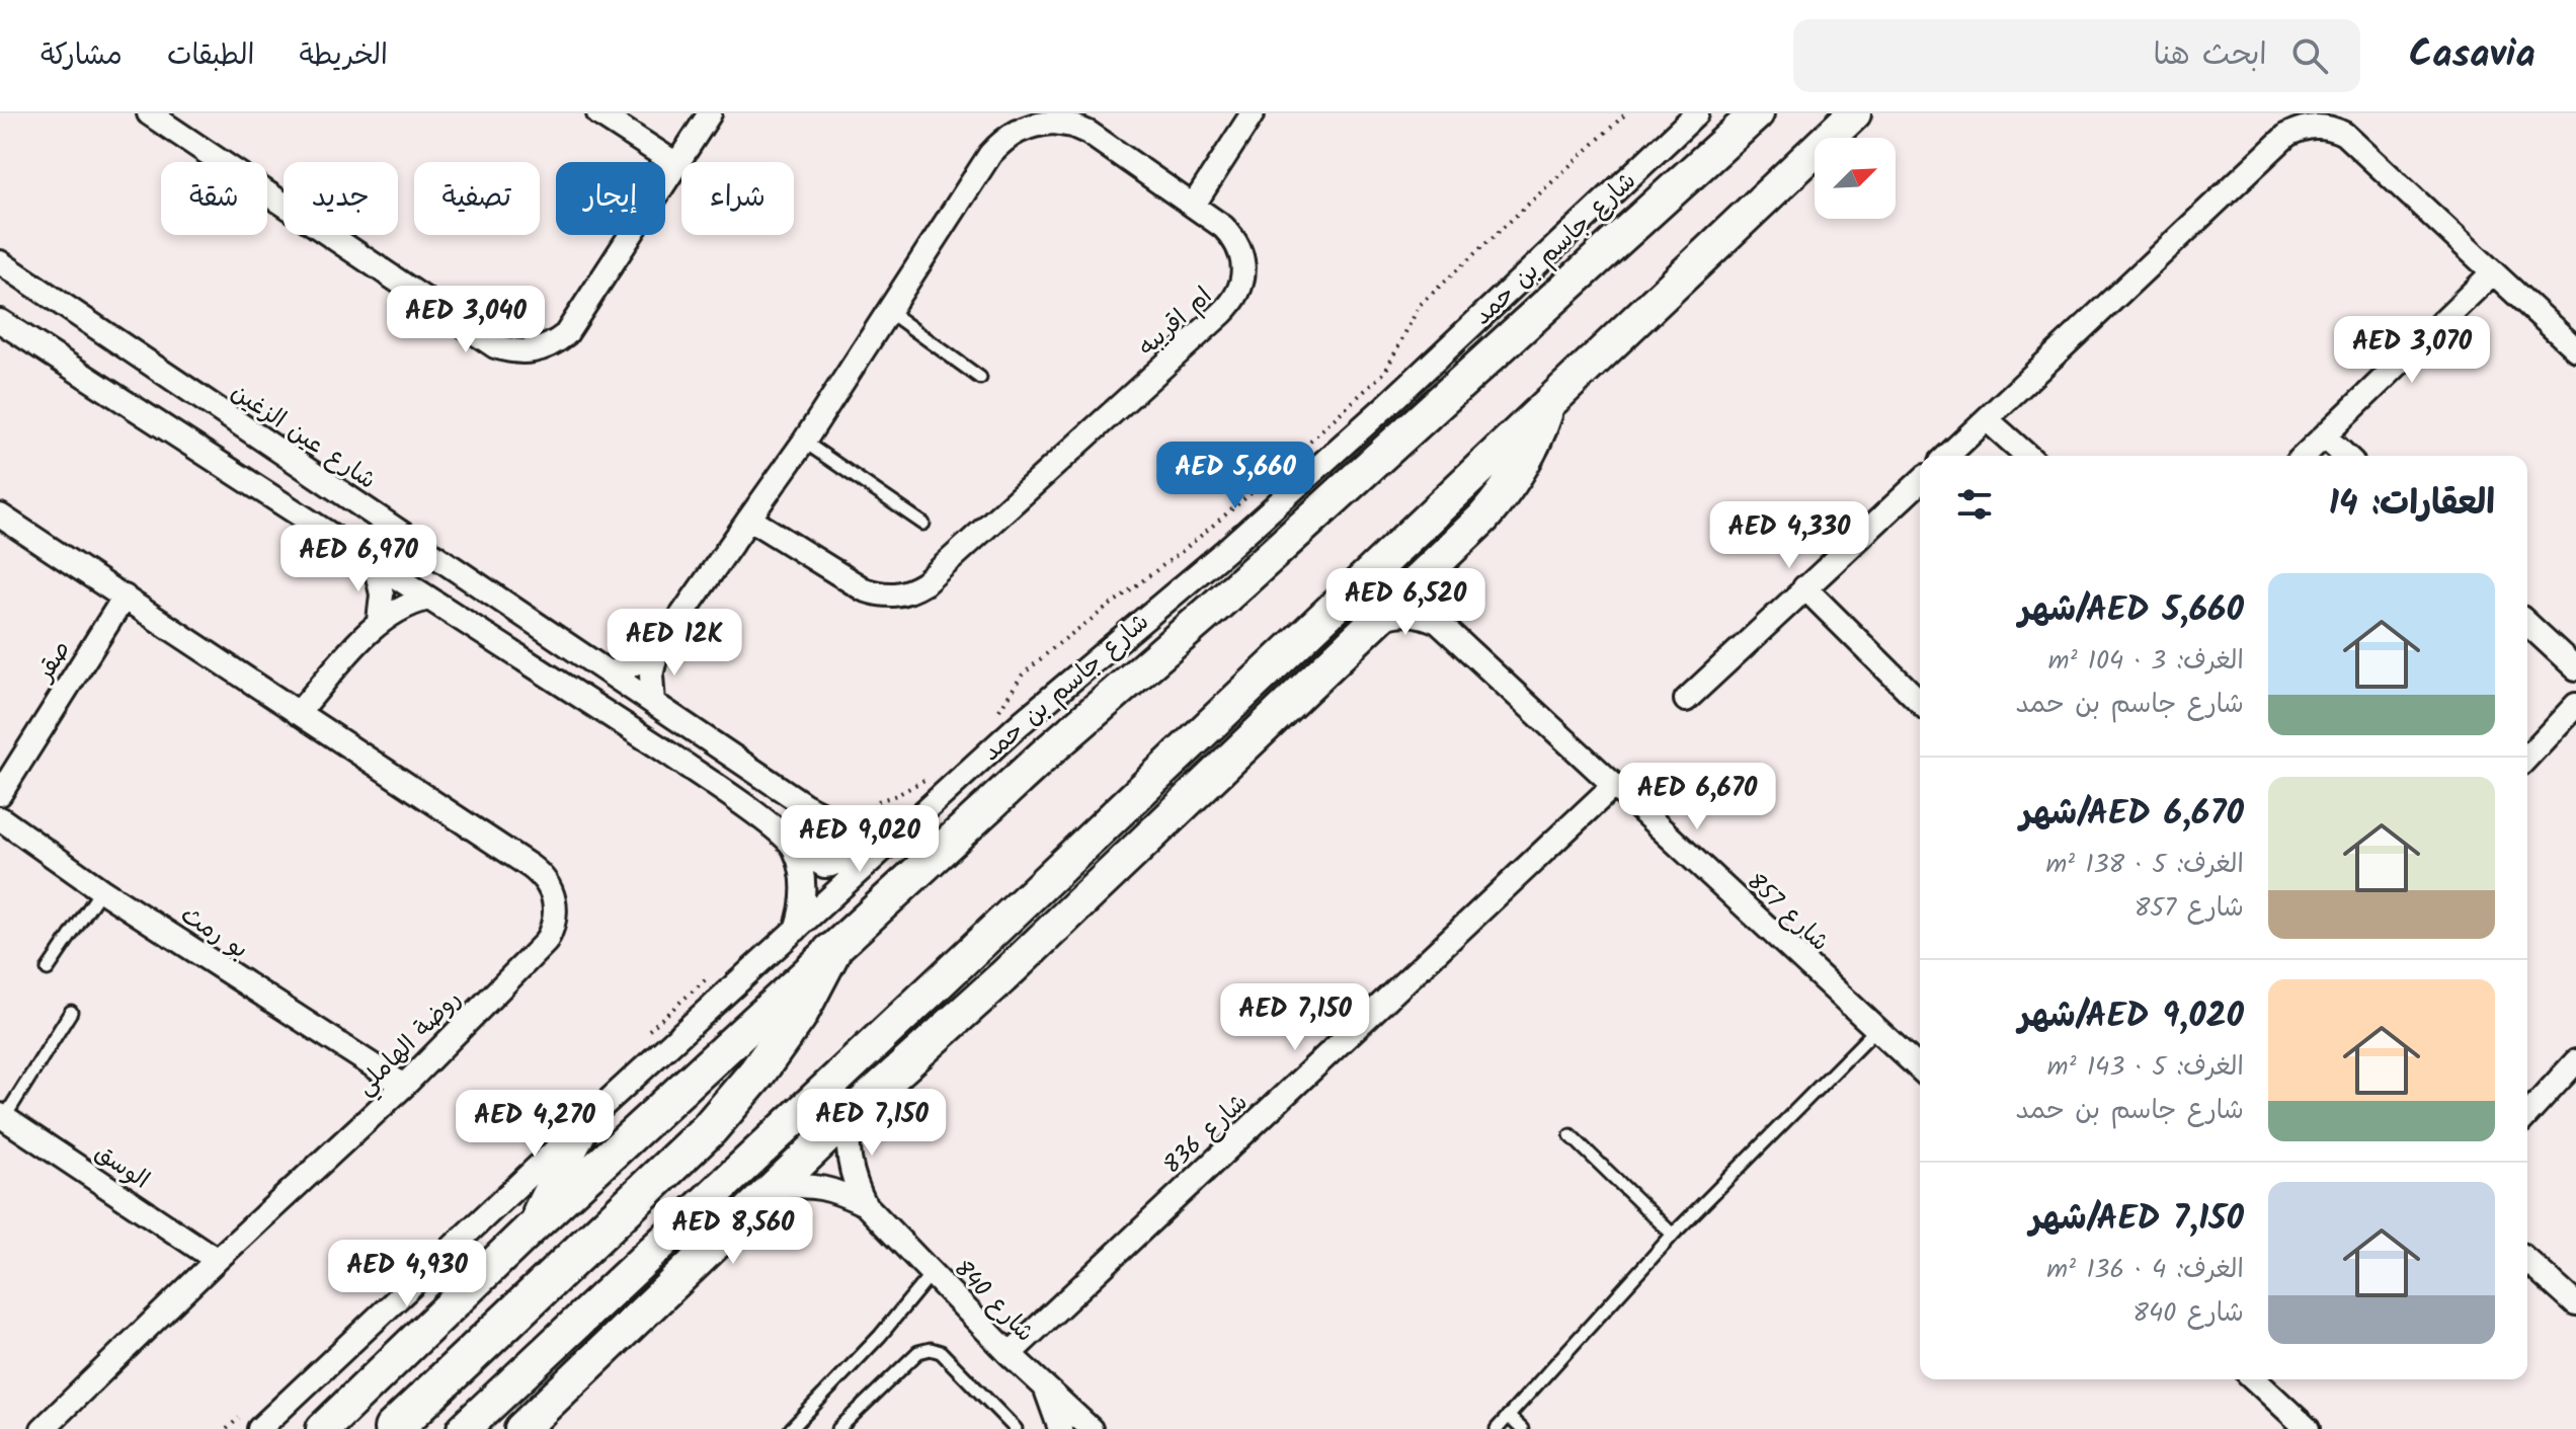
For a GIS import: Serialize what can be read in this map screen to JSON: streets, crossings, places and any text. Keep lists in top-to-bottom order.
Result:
{
  "streets": {
    "main road": ["شارع جاسم بن حمد"],
    "street": [
      "ام اقريبه",
      "شارع عين الزغين",
      "صقر",
      "شارع 857",
      "بو رمث",
      "روضة الهاملي",
      "شارع 836",
      "الوسق",
      "شارع 840"
    ]
  },
  "crossings": [
    ["شارع جاسم بن حمد", "شارع عين الزغين"],
    ["ام اقريبه", "شارع عين الزغين"],
    ["صقر", "روضة الهاملي"],
    ["شارع 857", "شارع 836"],
    ["بو رمث", "روضة الهاملي"],
    ["روضة الهاملي", "الوسق"],
    ["شارع 836", "شارع 840"]
  ],
  "north": "top right",
  "page": {
    "header": "Casavia",
    "search": "ابحث هنا",
    "nav": ["الخريطة", "الطبقات", "مشاركة"],
    "chip": [
      "شراء",
      "إيجار",
      "تصفية",
      "جديد",
      "شقة"
    ],
    "price": [
      "AED 3,040",
      "AED 3,070",
      "AED 5,660",
      "AED 4,330",
      "AED 6,970",
      "AED 6,520",
      "AED 12K",
      "AED 6,670",
      "AED 9,020",
      "AED 7,150",
      "AED 7,150",
      "AED 4,270",
      "AED 8,560",
      "AED 4,930"
    ],
    "heading": "العقارات: 14",
    "list": [
      {
        "name": "AED 5,660/شهر",
        "note": "الغرف: 3 · 104 m² · شارع جاسم بن حمد"
      },
      {
        "name": "AED 6,670/شهر",
        "note": "الغرف: 5 · 138 m² · شارع 857"
      },
      {
        "name": "AED 9,020/شهر",
        "note": "الغرف: 5 · 143 m² · شارع جاسم بن حمد"
      },
      {
        "name": "AED 7,150/شهر",
        "note": "الغرف: 4 · 136 m² · شارع 840"
      }
    ]
  }
}
